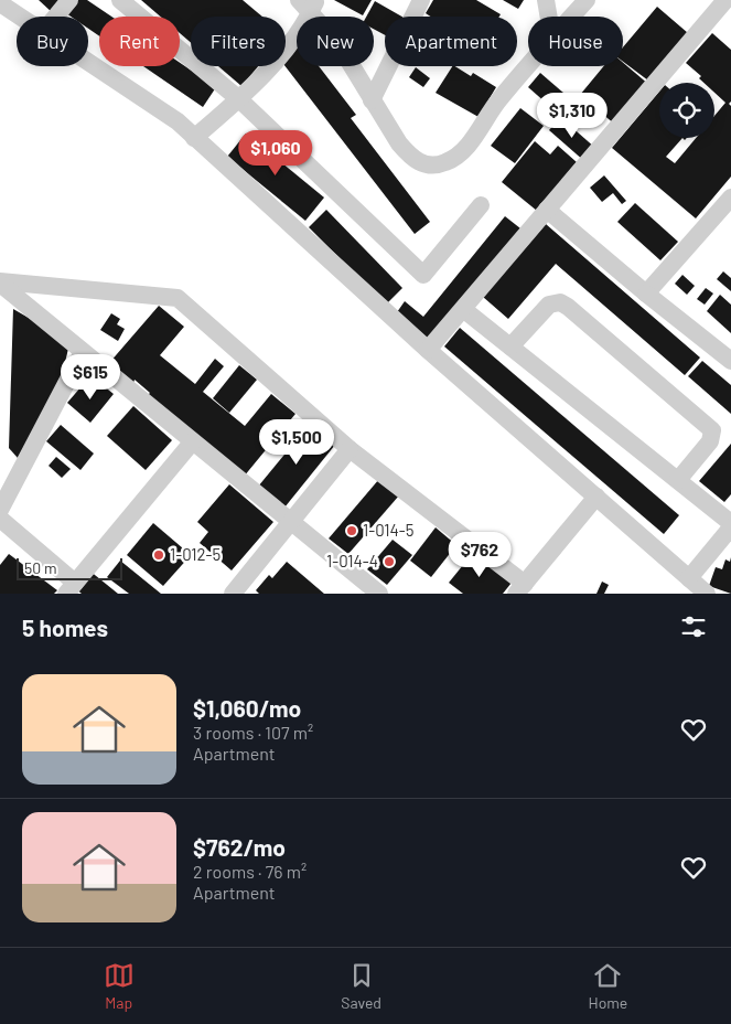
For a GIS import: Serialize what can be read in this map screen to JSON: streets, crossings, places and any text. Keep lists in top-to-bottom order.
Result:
{
  "places": ["1-014-5", "1-012-5", "1-014-4"],
  "scale_bar": "50 m",
  "page": {
    "chip": [
      "Buy",
      "Rent",
      "Filters",
      "New",
      "Apartment",
      "House"
    ],
    "price": [
      "$1,310",
      "$1,060",
      "$615",
      "$1,500",
      "$762"
    ],
    "scale": "50 m",
    "heading": "5 homes",
    "list": [
      {
        "name": "$1,060/mo",
        "note": "3 rooms · 107 m² · Apartment"
      },
      {
        "name": "$762/mo",
        "note": "2 rooms · 76 m² · Apartment"
      }
    ],
    "tabs": ["Map", "Saved", "Home"]
  }
}
